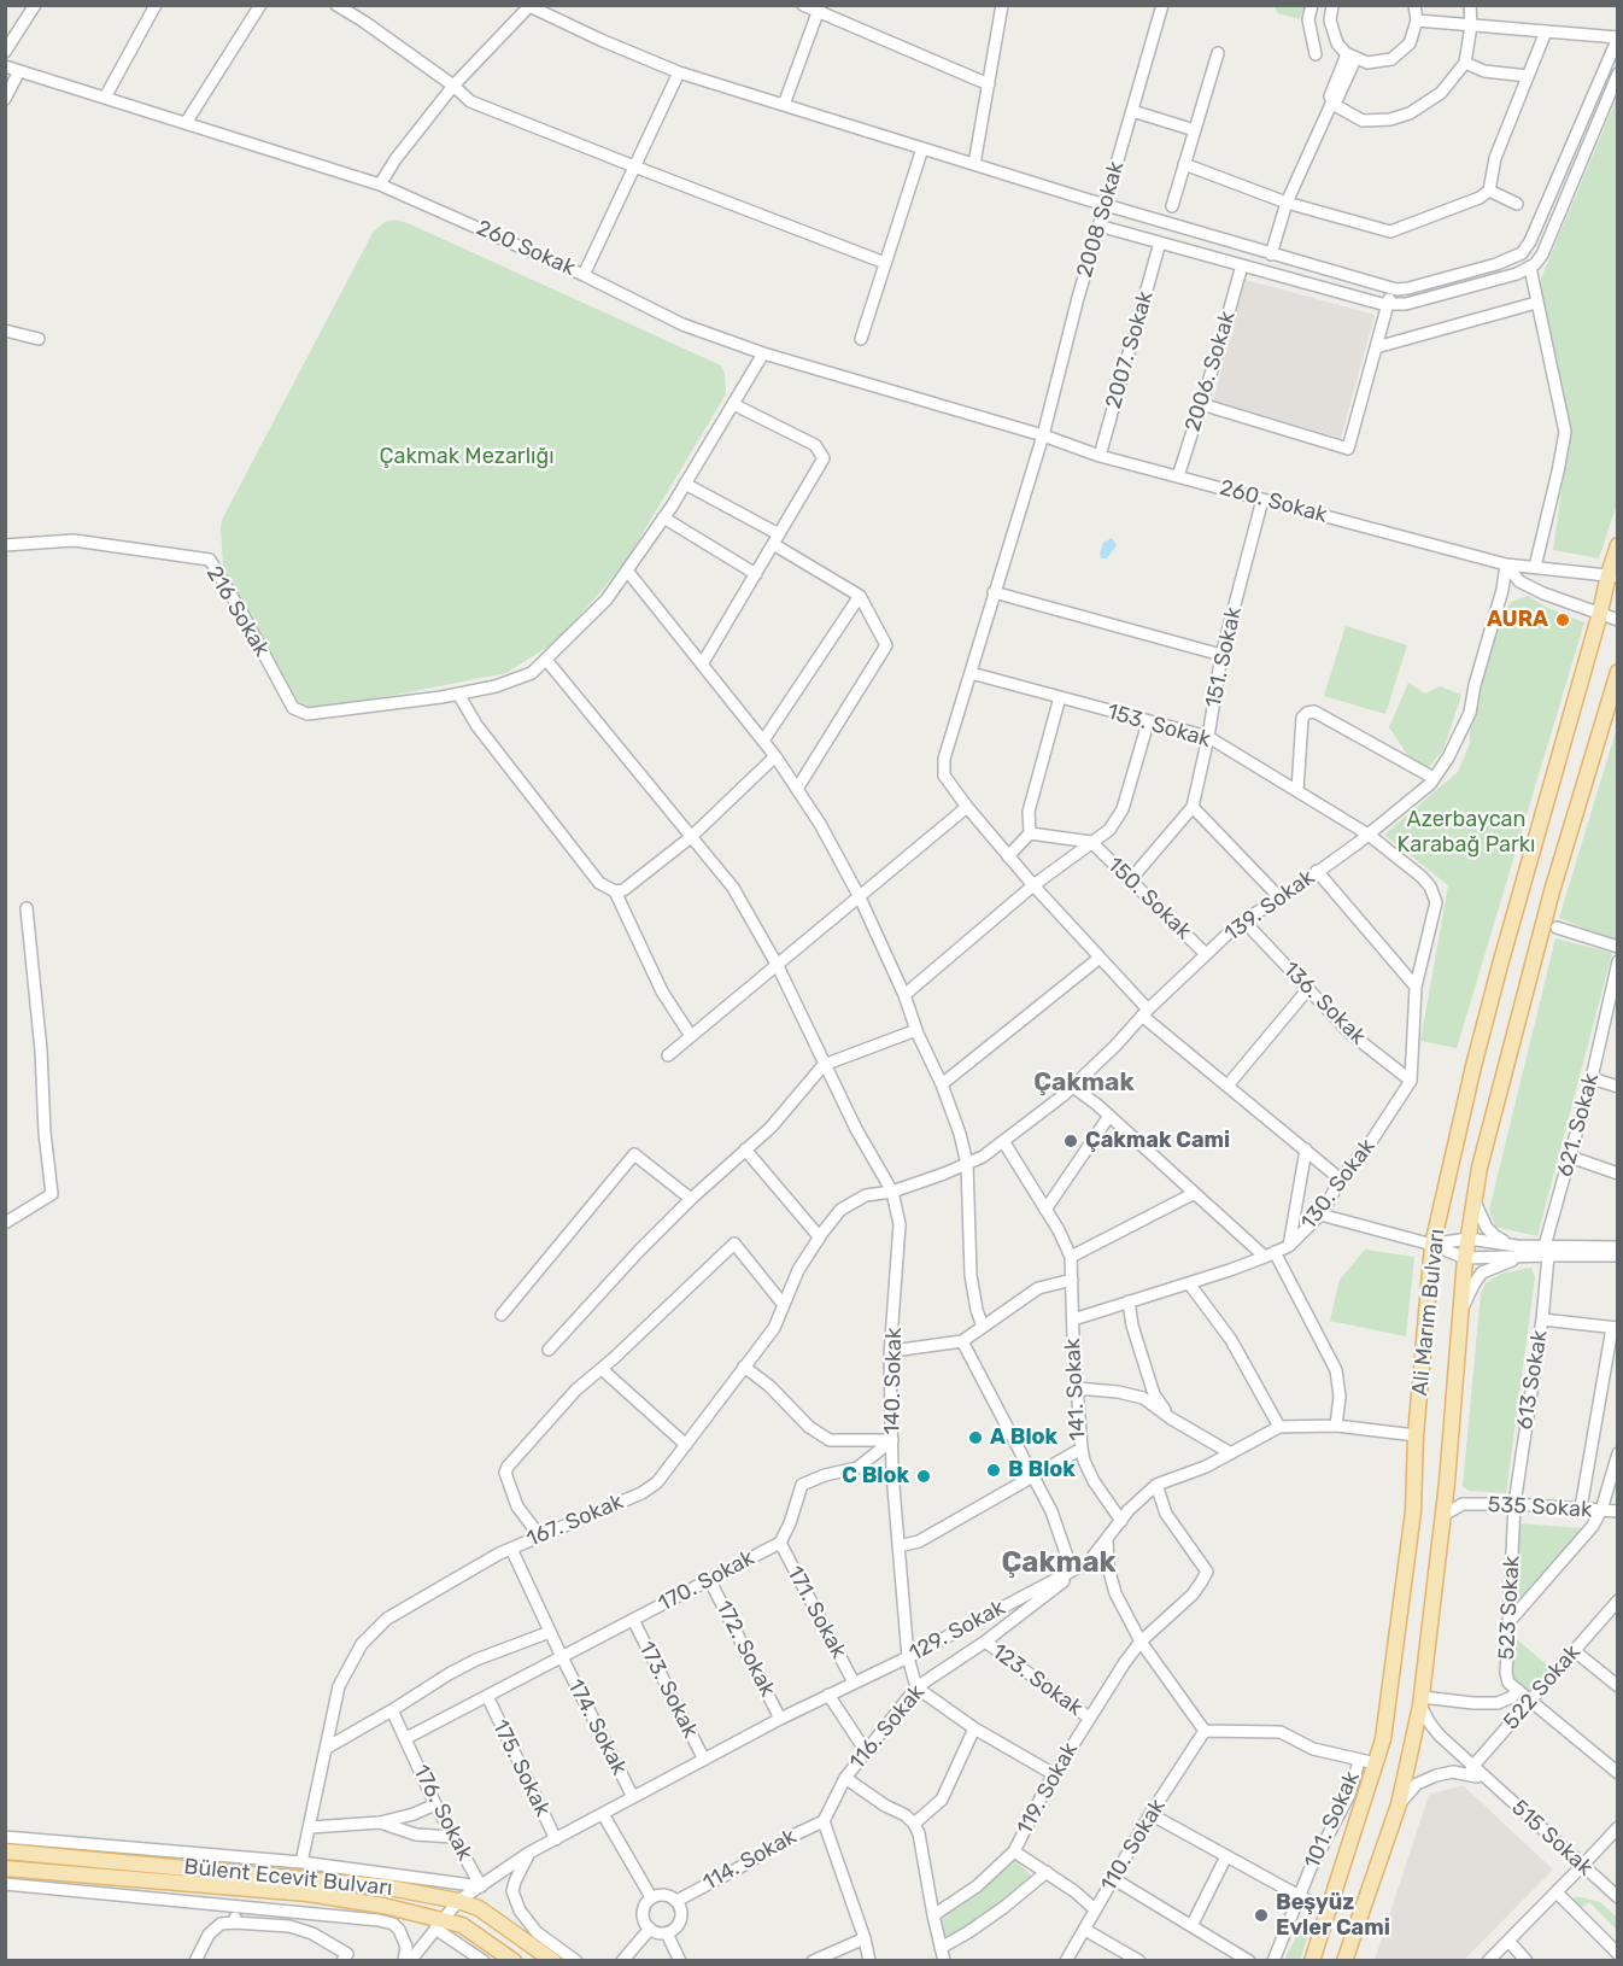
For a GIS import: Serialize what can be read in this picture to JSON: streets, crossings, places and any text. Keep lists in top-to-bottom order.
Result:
{
  "streets": {
    "main road": ["Ali Marım Bulvarı", "Bülent Ecevit Bulvarı"],
    "street": [
      "2008 Sokak",
      "260 Sokak",
      "2007. Sokak",
      "2006. Sokak",
      "260. Sokak",
      "216 Sokak",
      "151. Sokak",
      "153. Sokak",
      "150. Sokak",
      "139. Sokak",
      "136. Sokak",
      "621. Sokak",
      "130. Sokak",
      "613 Sokak",
      "140. Sokak",
      "141. Sokak",
      "535 Sokak",
      "167. Sokak",
      "170. Sokak",
      "523 Sokak",
      "171. Sokak",
      "129. Sokak",
      "172. Sokak",
      "123. Sokak",
      "522 Sokak",
      "173. Sokak",
      "174. Sokak",
      "116. Sokak",
      "175. Sokak",
      "119. Sokak",
      "176. Sokak",
      "101. Sokak",
      "515 Sokak",
      "110. Sokak",
      "114. Sokak"
    ]
  },
  "crossings": [
    ["2008 Sokak", "260 Sokak"],
    ["2008 Sokak", "260. Sokak"],
    ["2008 Sokak", "153. Sokak"],
    ["2008 Sokak", "139. Sokak"],
    ["2008 Sokak", "130. Sokak"],
    ["260 Sokak", "260. Sokak"],
    ["2007. Sokak", "260. Sokak"],
    ["2006. Sokak", "260. Sokak"],
    ["260. Sokak", "151. Sokak"],
    ["260. Sokak", "139. Sokak"],
    ["260. Sokak", "Ali Marım Bulvarı"],
    ["151. Sokak", "153. Sokak"],
    ["151. Sokak", "150. Sokak"],
    ["153. Sokak", "139. Sokak"],
    ["150. Sokak", "139. Sokak"],
    ["139. Sokak", "136. Sokak"],
    ["139. Sokak", "140. Sokak"],
    ["139. Sokak", "141. Sokak"],
    ["139. Sokak", "167. Sokak"],
    ["136. Sokak", "130. Sokak"],
    ["621. Sokak", "613 Sokak"],
    ["130. Sokak", "141. Sokak"],
    ["Ali Marım Bulvarı", "129. Sokak"],
    ["Ali Marım Bulvarı", "515 Sokak"],
    ["613 Sokak", "535 Sokak"],
    ["613 Sokak", "523 Sokak"],
    ["140. Sokak", "141. Sokak"],
    ["140. Sokak", "167. Sokak"],
    ["140. Sokak", "170. Sokak"],
    ["140. Sokak", "129. Sokak"],
    ["140. Sokak", "116. Sokak"],
    ["535 Sokak", "523 Sokak"],
    ["167. Sokak", "174. Sokak"],
    ["170. Sokak", "171. Sokak"],
    ["170. Sokak", "172. Sokak"],
    ["170. Sokak", "173. Sokak"],
    ["170. Sokak", "174. Sokak"],
    ["170. Sokak", "175. Sokak"],
    ["170. Sokak", "176. Sokak"],
    ["523 Sokak", "522 Sokak"],
    ["171. Sokak", "129. Sokak"],
    ["129. Sokak", "172. Sokak"],
    ["129. Sokak", "173. Sokak"],
    ["129. Sokak", "174. Sokak"],
    ["129. Sokak", "116. Sokak"],
    ["129. Sokak", "175. Sokak"],
    ["129. Sokak", "119. Sokak"],
    ["129. Sokak", "176. Sokak"],
    ["129. Sokak", "Bülent Ecevit Bulvarı"],
    ["123. Sokak", "116. Sokak"],
    ["123. Sokak", "119. Sokak"],
    ["522 Sokak", "515 Sokak"],
    ["116. Sokak", "114. Sokak"]
  ],
  "districts": ["Çakmak", "Çakmak"],
  "parks": ["Çakmak Mezarlığı", "Azerbaycan Karabağ Parkı"],
  "places": [
    "AURA",
    "Çakmak Cami",
    "A Blok",
    "B Blok",
    "C Blok",
    "Beşyüz Evler Cami"
  ]
}
